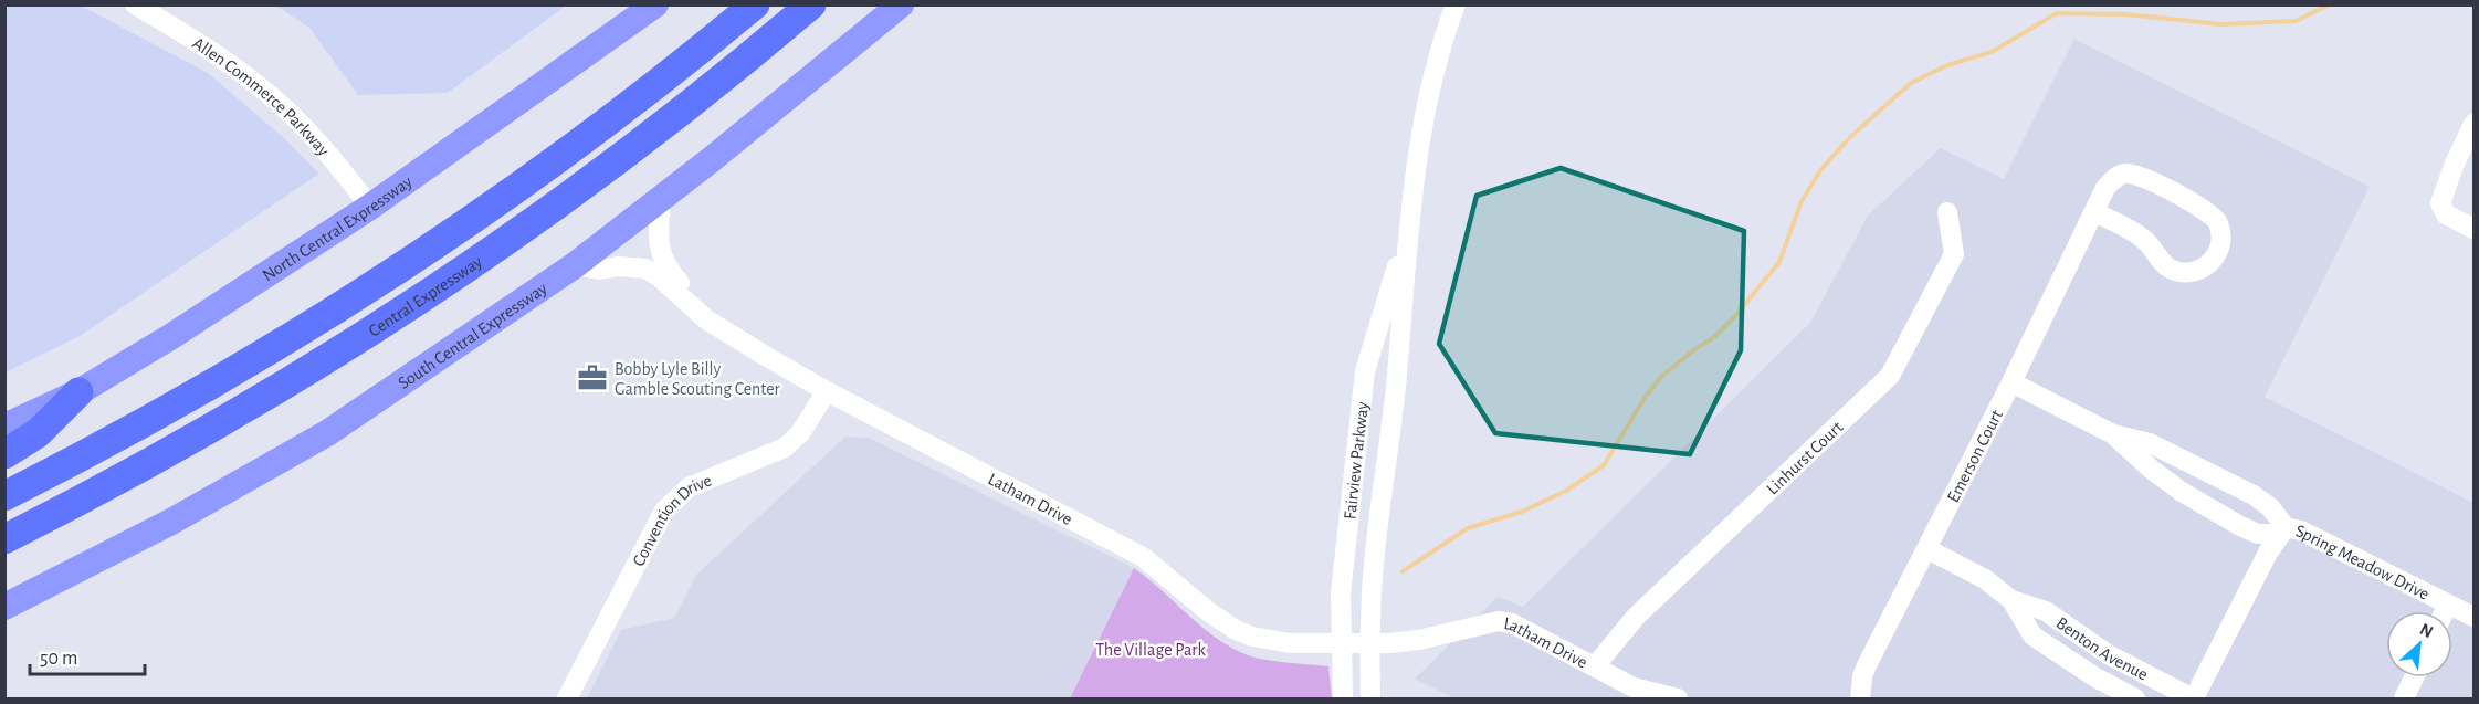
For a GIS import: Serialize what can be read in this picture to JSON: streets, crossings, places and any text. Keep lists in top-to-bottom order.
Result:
{
  "streets": {
    "highway": ["Central Expressway"],
    "main road": ["North Central Expressway", "South Central Expressway"],
    "street": [
      "Allen Commerce Parkway",
      "Emerson Court",
      "Linhurst Court",
      "Fairview Parkway",
      "Latham Drive",
      "Convention Drive",
      "Spring Meadow Drive",
      "Benton Avenue"
    ]
  },
  "crossings": [
    ["Allen Commerce Parkway", "North Central Expressway"],
    ["South Central Expressway", "Latham Drive"],
    ["Emerson Court", "Spring Meadow Drive"],
    ["Emerson Court", "Benton Avenue"],
    ["Linhurst Court", "Latham Drive"],
    ["Fairview Parkway", "Latham Drive"],
    ["Latham Drive", "Convention Drive"]
  ],
  "parks": ["The Village Park"],
  "places": {
    "office": ["Bobby Lyle Billy Gamble Scouting Center"]
  },
  "scale_bar": "50 m",
  "north": "top right"
}
